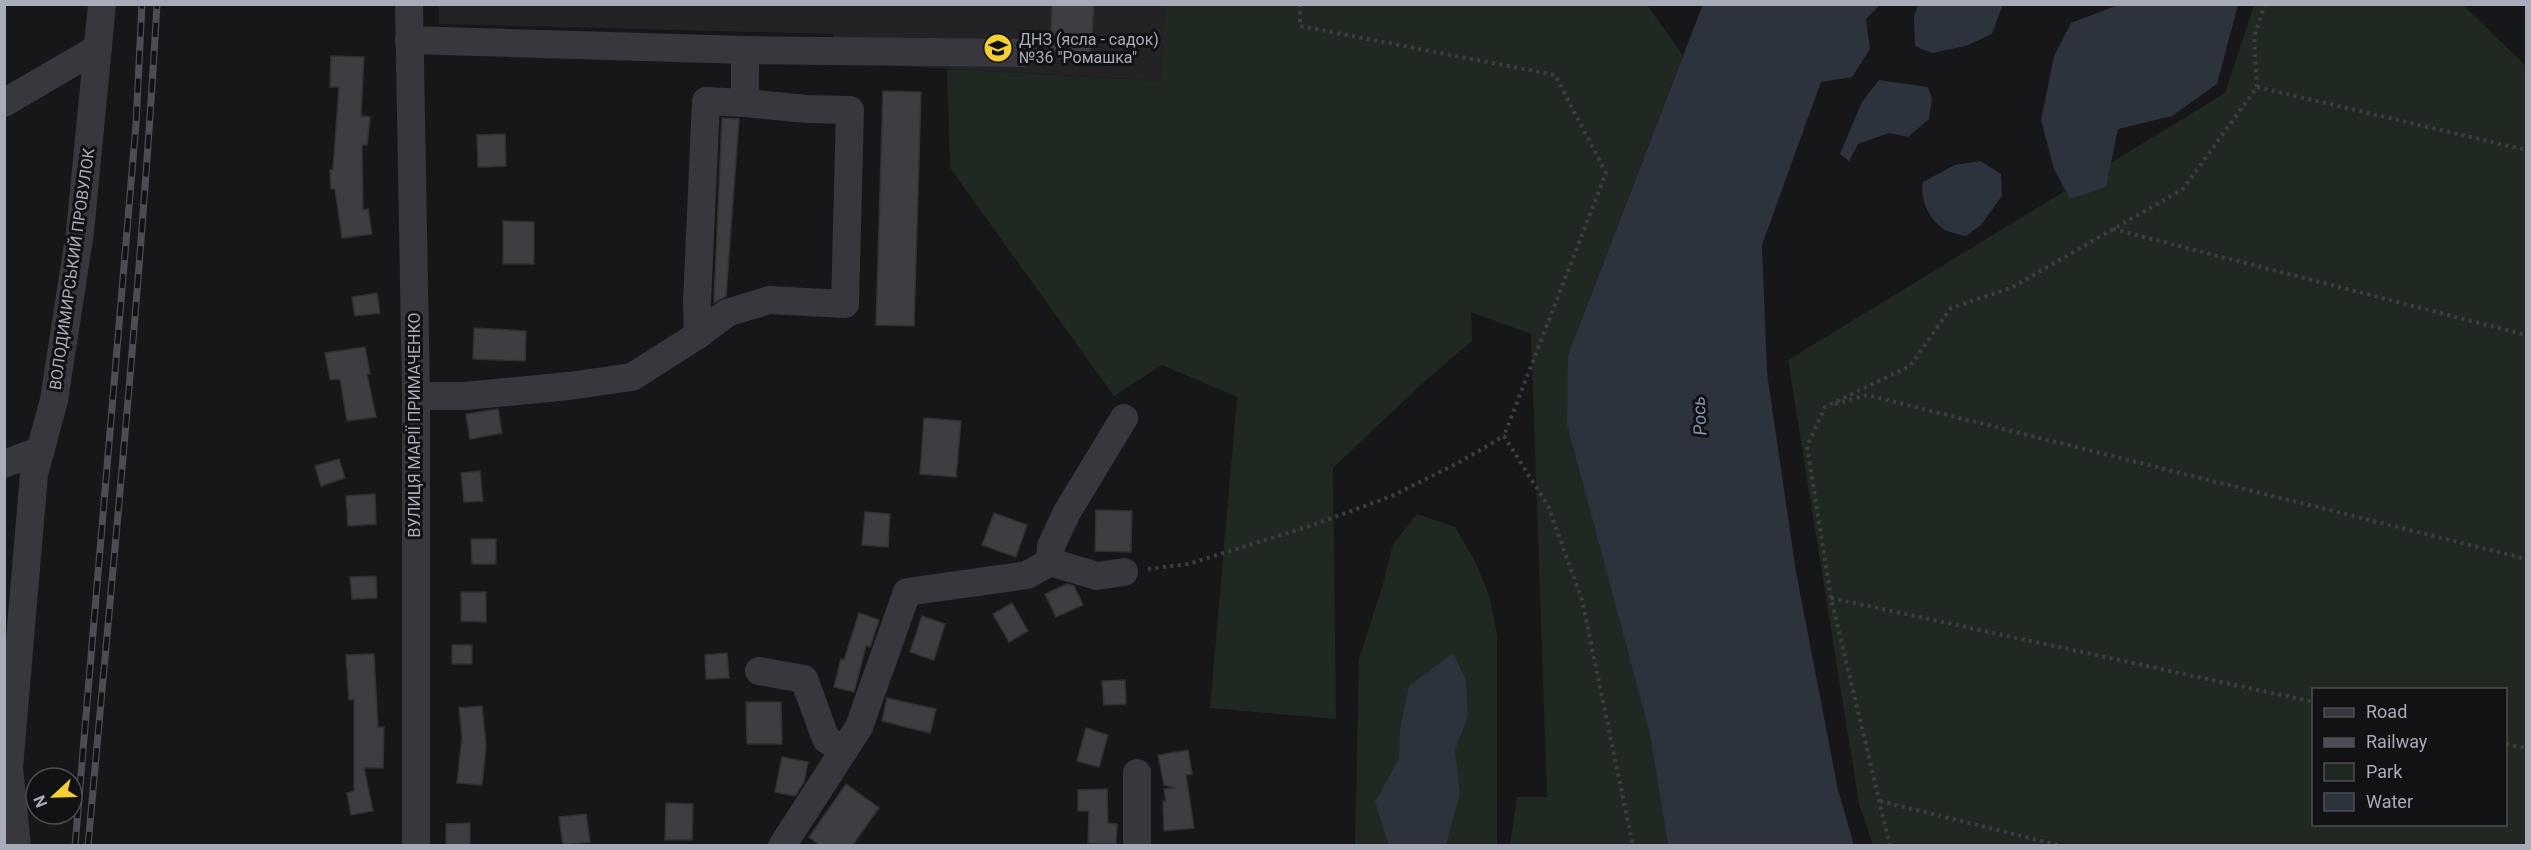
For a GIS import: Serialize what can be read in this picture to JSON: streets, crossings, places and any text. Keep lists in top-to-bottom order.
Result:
{
  "streets": {
    "street": ["ВОЛОДИМИРСЬКИЙ ПРОВУЛОК", "ВУЛИЦЯ МАРІЇ ПРИМАЧЕНКО"]
  },
  "water": ["Рось"],
  "places": {
    "school or university": ["ДНЗ (ясла - садок) №36 \"Ромашка\""]
  },
  "legend": [
    "Road",
    "Railway",
    "Park",
    "Water"
  ],
  "north": "left"
}
